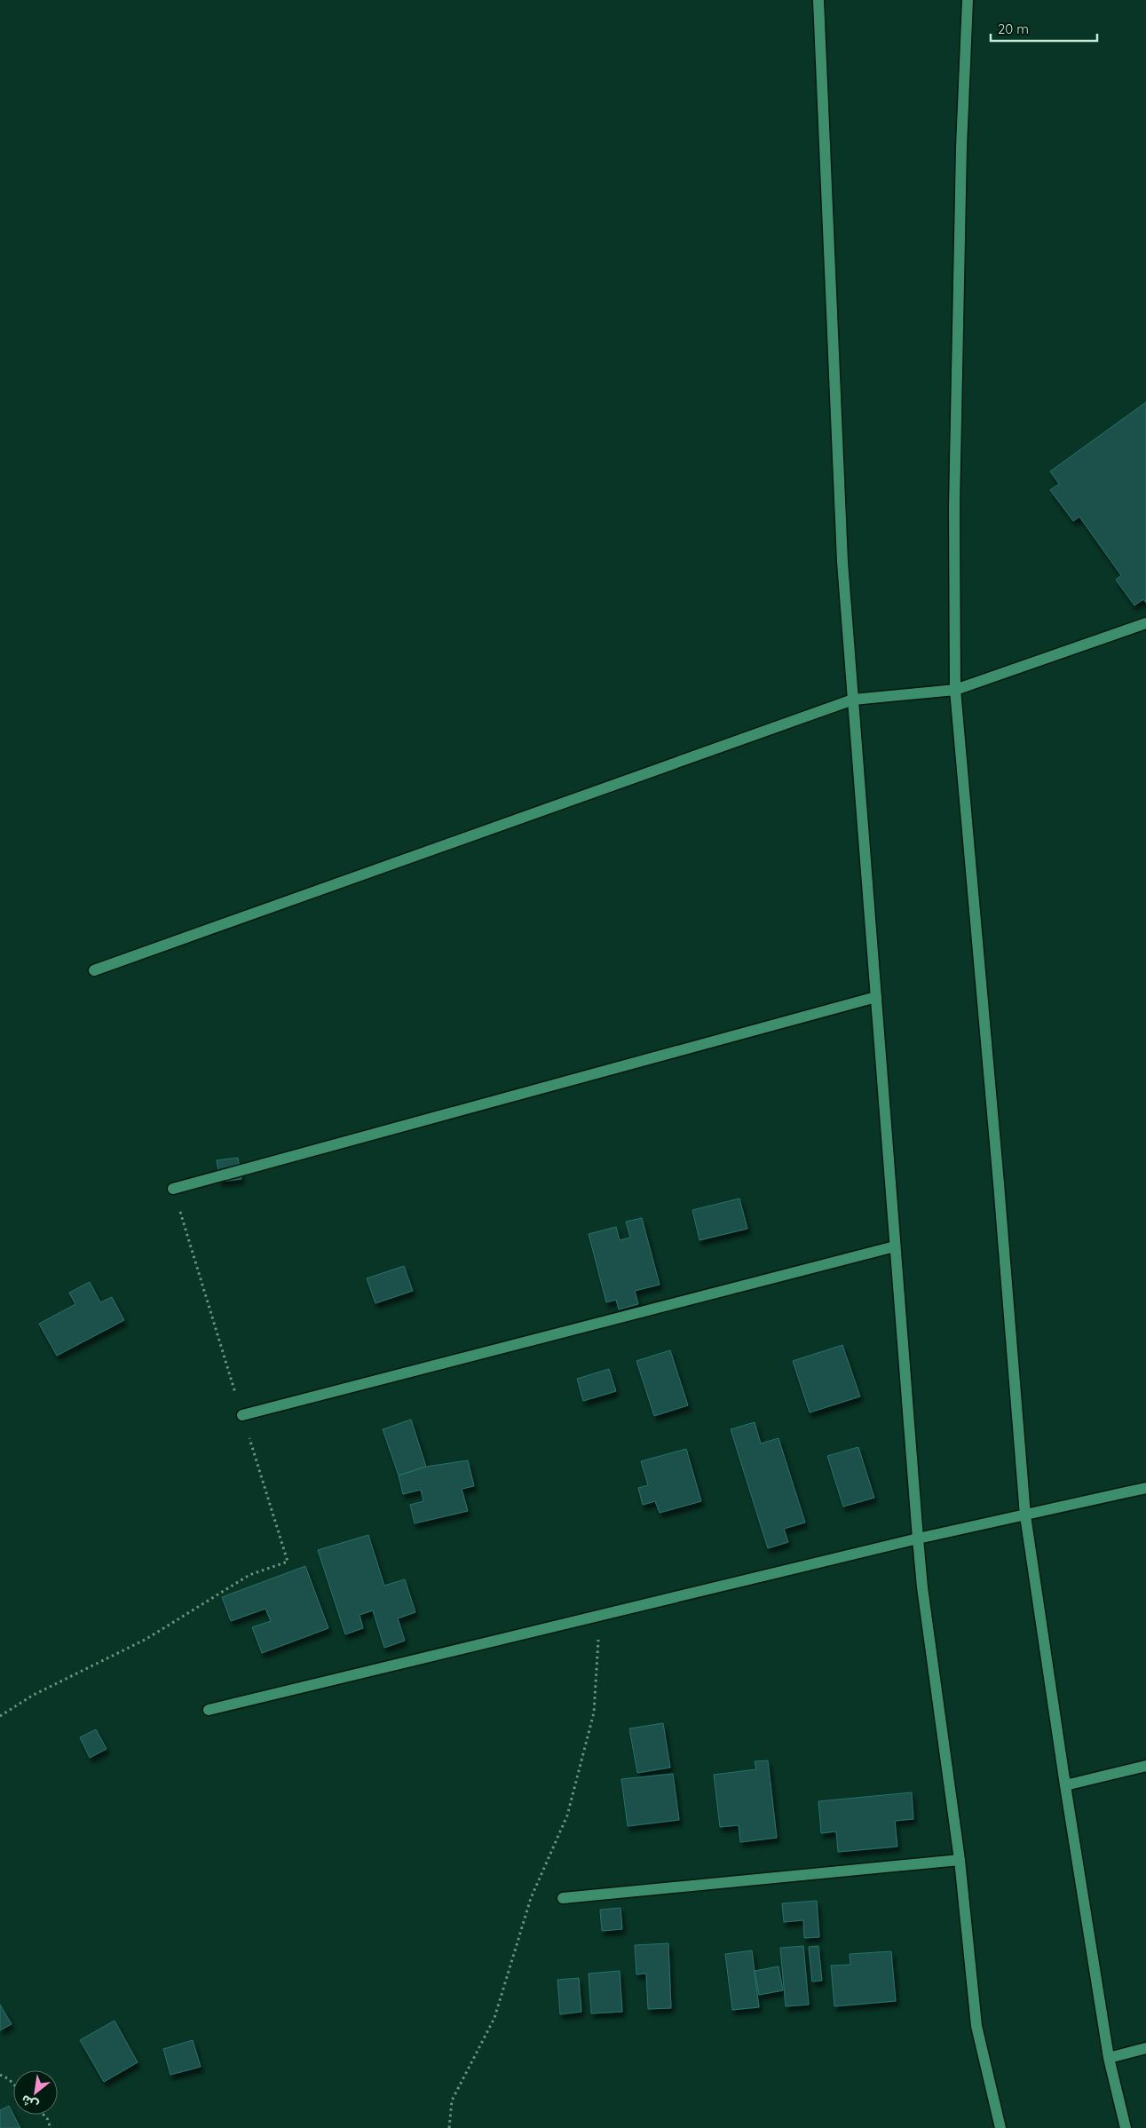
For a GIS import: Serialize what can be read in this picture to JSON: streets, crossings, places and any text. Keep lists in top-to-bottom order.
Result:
{
  "scale_bar": "20 m",
  "north": "bottom left"
}
